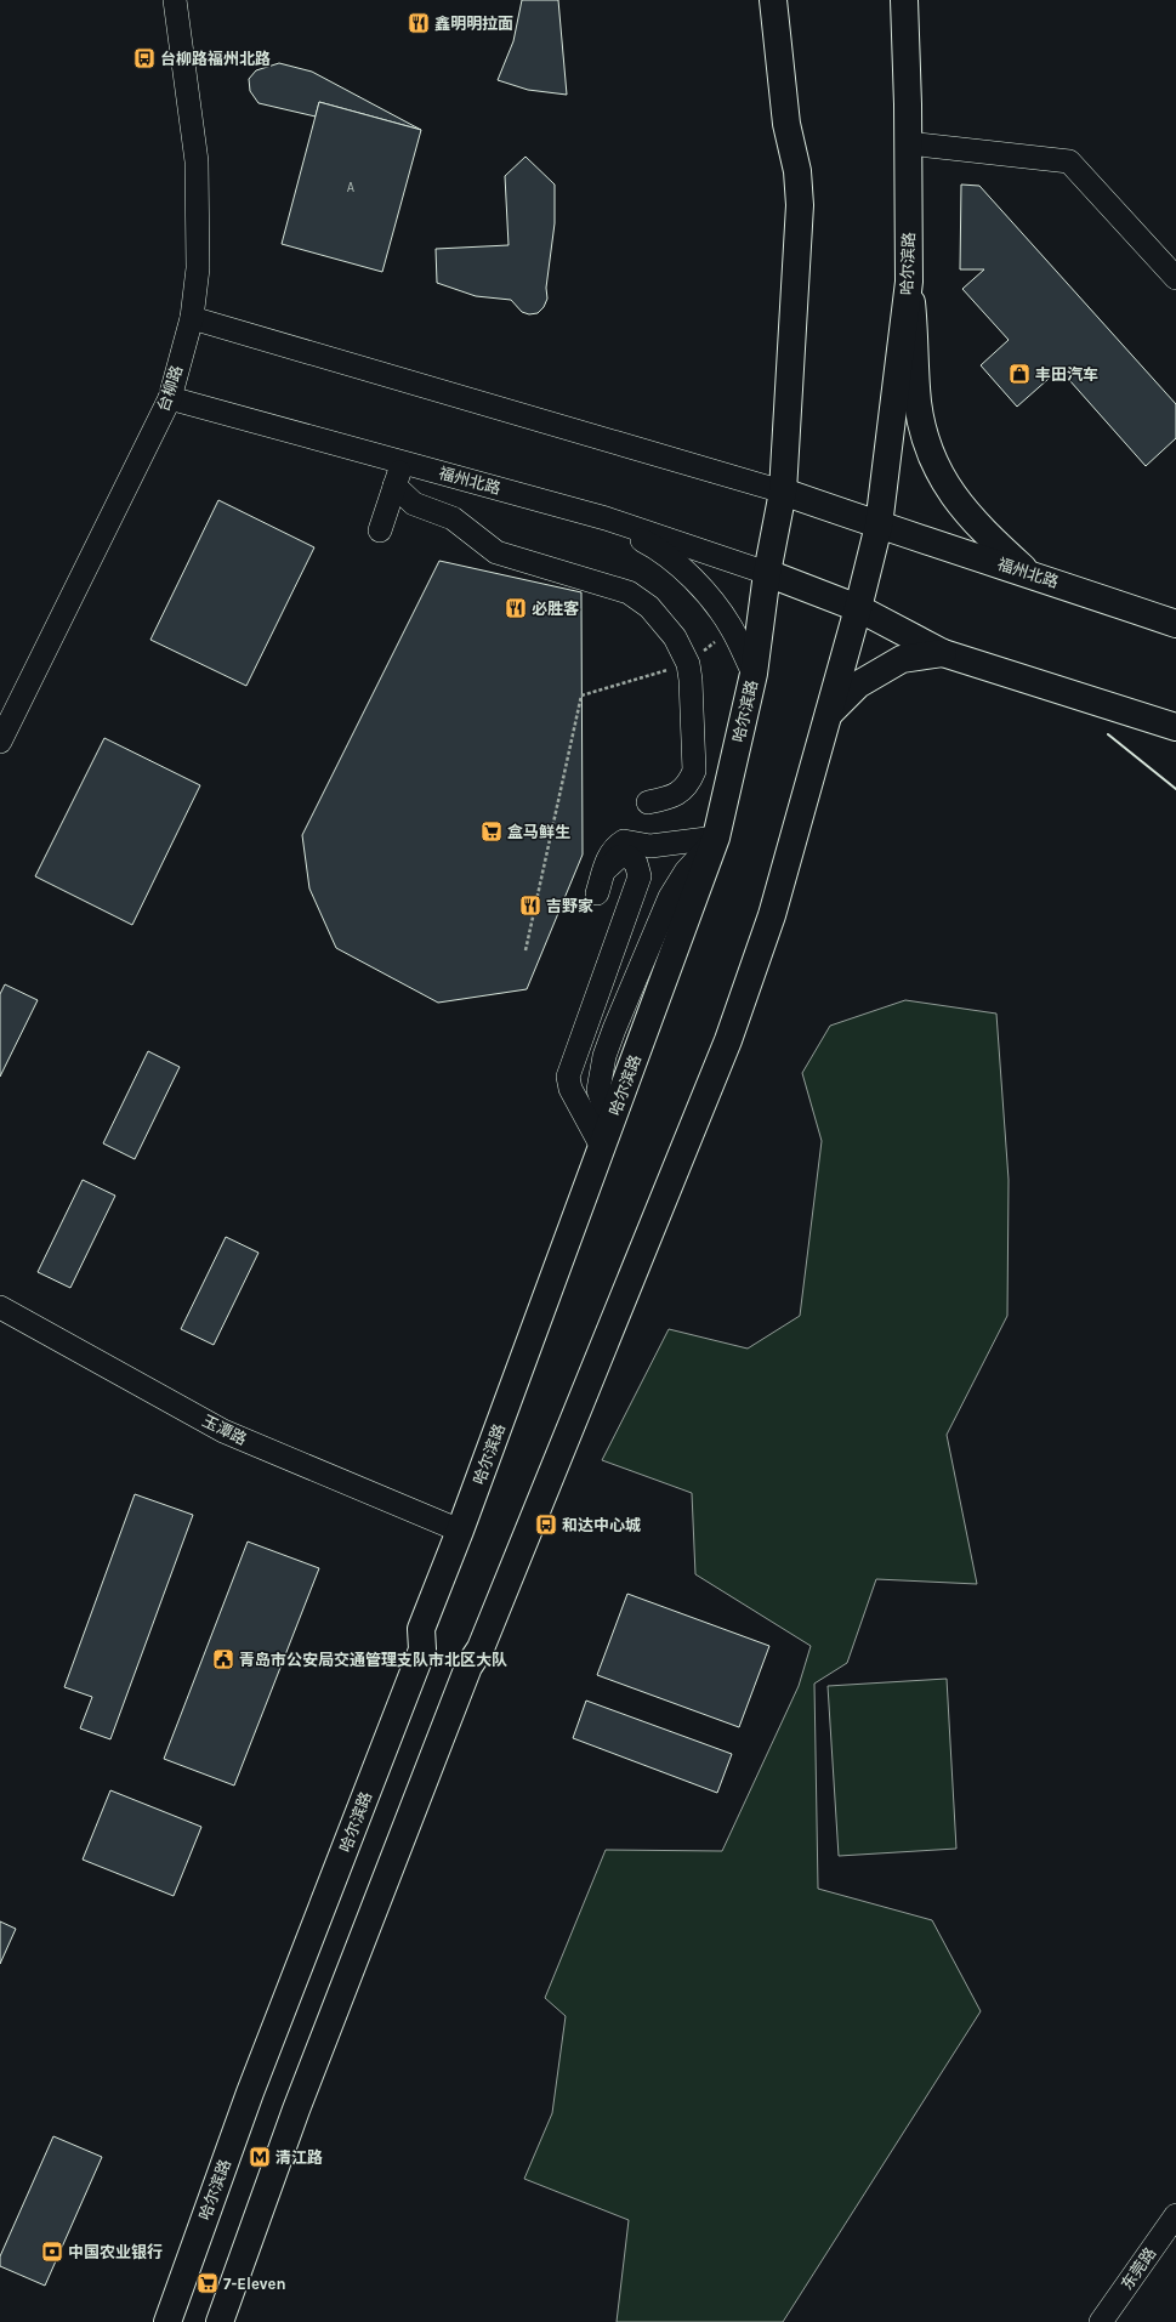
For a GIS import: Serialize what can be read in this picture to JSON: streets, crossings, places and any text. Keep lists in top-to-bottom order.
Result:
{
  "streets": {
    "main road": ["哈尔滨路", "福州北路"],
    "street": ["台柳路", "玉潭路", "东莞路"]
  },
  "crossings": [
    ["哈尔滨路", "福州北路"],
    ["哈尔滨路", "玉潭路"],
    ["台柳路", "福州北路"]
  ],
  "places": {
    "restaurant": ["鑫明明拉面", "必胜客", "吉野家"],
    "bus stop": ["台柳路福州北路", "和达中心城"],
    "shop": ["丰田汽车"],
    "supermarket": ["盒马鲜生", "7-Eleven"],
    "public building": ["青岛市公安局交通管理支队市北区大队"],
    "metro station": ["清江路"],
    "bank": ["中国农业银行"]
  },
  "house_numbers": ["A"]
}
